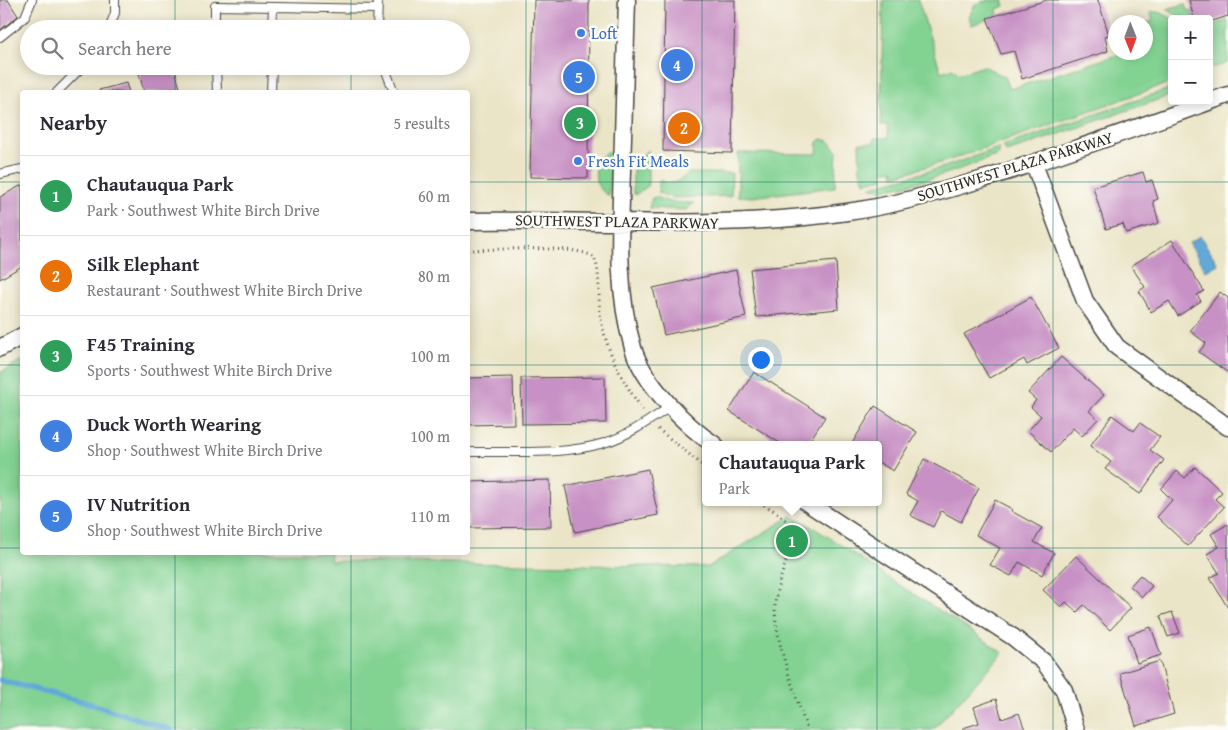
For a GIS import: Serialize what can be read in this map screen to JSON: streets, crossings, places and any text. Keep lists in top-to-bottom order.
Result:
{
  "streets": {
    "street": ["SOUTHWEST PLAZA PARKWAY"]
  },
  "places": ["Loft", "Fresh Fit Meals"],
  "north": "bottom",
  "page": {
    "map_buttons": ["+", "−"],
    "search": "Search here",
    "pins": [
      "4",
      "5",
      "3",
      "2",
      "1"
    ],
    "heading": ["Nearby", "5 results"],
    "list": [
      {
        "mark": "1",
        "name": "Chautauqua Park",
        "note": "Park · Southwest White Birch Drive",
        "value": "60 m"
      },
      {
        "mark": "2",
        "name": "Silk Elephant",
        "note": "Restaurant · Southwest White Birch Drive",
        "value": "80 m"
      },
      {
        "mark": "3",
        "name": "F45 Training",
        "note": "Sports · Southwest White Birch Drive",
        "value": "100 m"
      },
      {
        "mark": "4",
        "name": "Duck Worth Wearing",
        "note": "Shop · Southwest White Birch Drive",
        "value": "100 m"
      },
      {
        "mark": "5",
        "name": "IV Nutrition",
        "note": "Shop · Southwest White Birch Drive",
        "value": "110 m"
      }
    ],
    "popup": ["Chautauqua Park", "Park"]
  }
}
